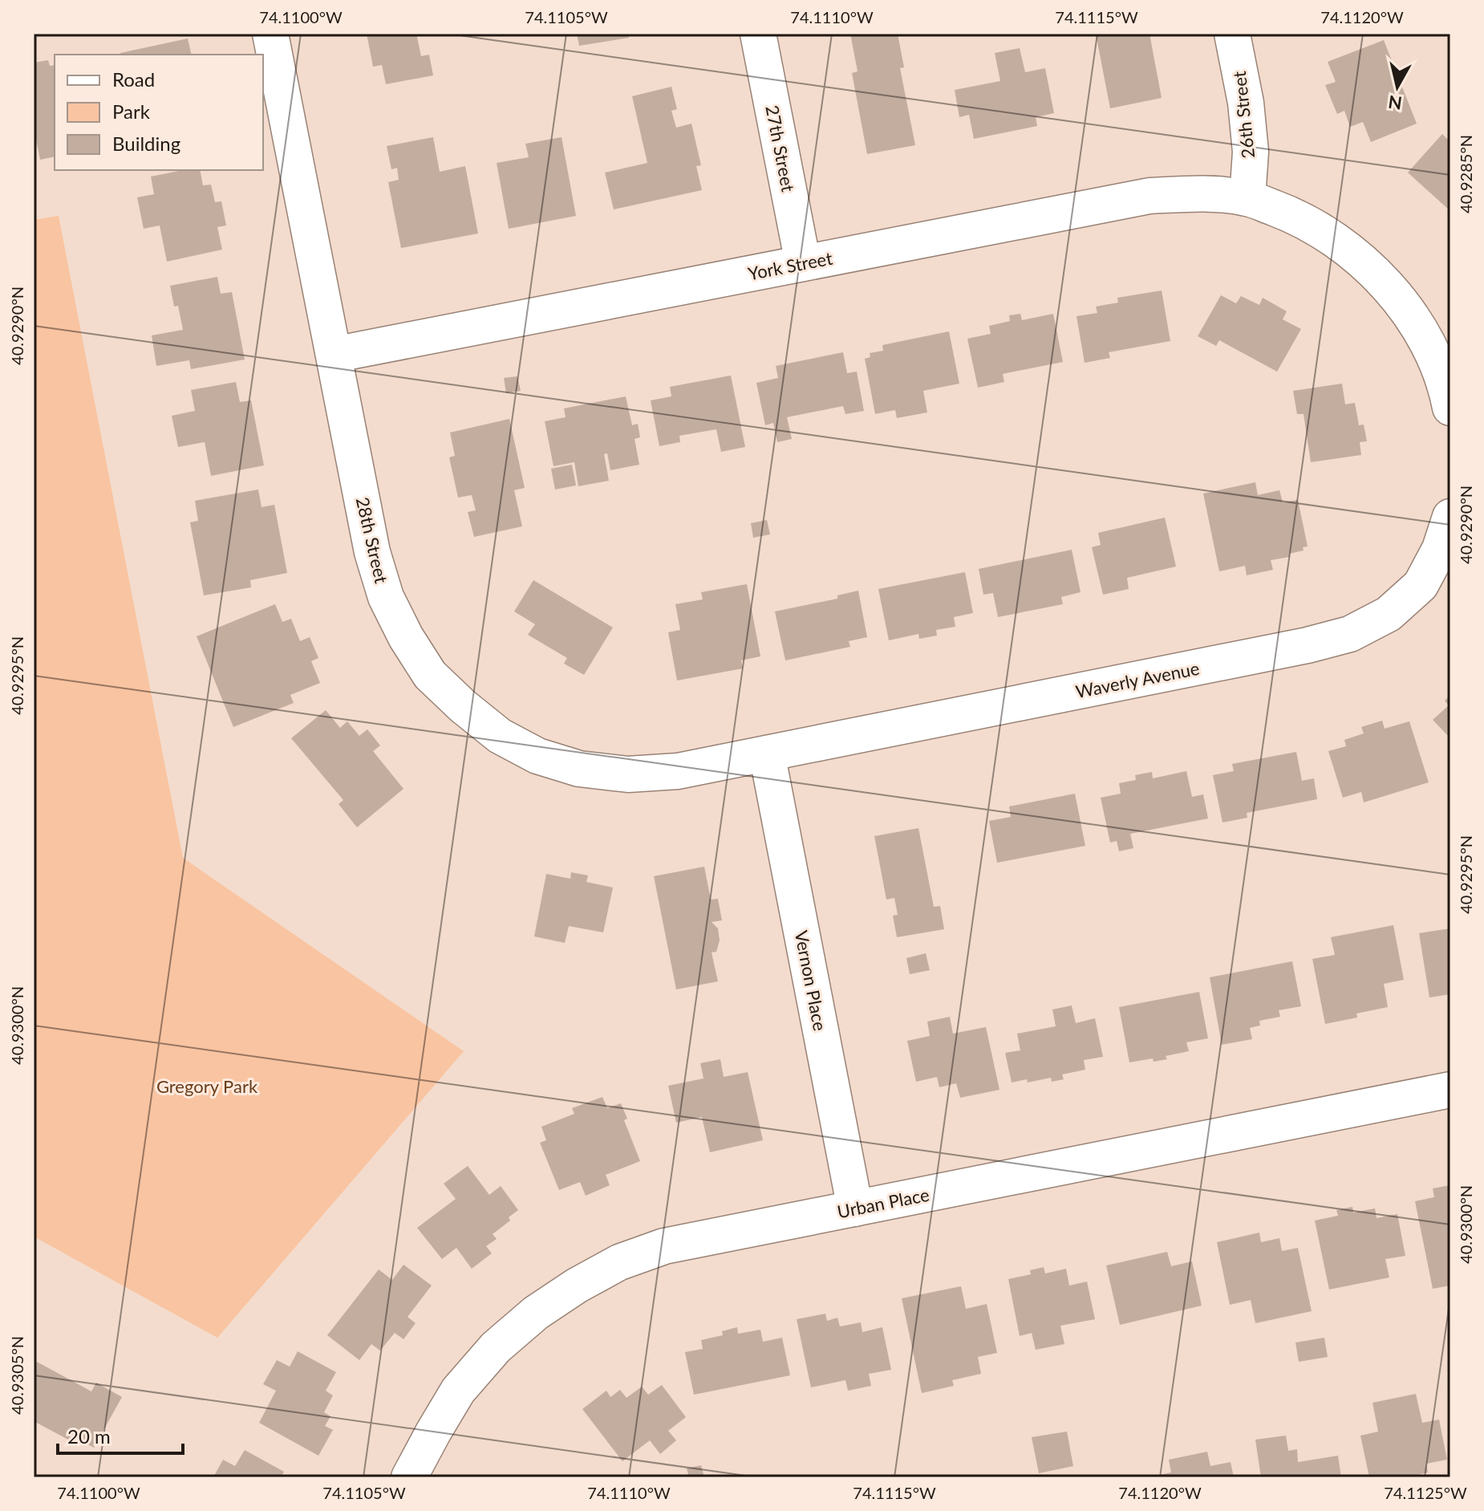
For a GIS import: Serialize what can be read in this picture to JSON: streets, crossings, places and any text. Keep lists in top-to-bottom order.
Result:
{
  "streets": {
    "street": [
      "26th Street",
      "27th Street",
      "York Street",
      "28th Street",
      "Waverly Avenue",
      "Vernon Place",
      "Urban Place"
    ]
  },
  "crossings": [
    ["26th Street", "York Street"],
    ["27th Street", "York Street"],
    ["York Street", "28th Street"],
    ["28th Street", "Waverly Avenue"],
    ["28th Street", "Vernon Place"],
    ["Waverly Avenue", "Vernon Place"],
    ["Vernon Place", "Urban Place"]
  ],
  "parks": ["Gregory Park"],
  "legend": ["Road", "Park", "Building"],
  "scale_bar": "20 m",
  "north": "bottom",
  "coordinates": [
    "74.1100°W",
    "74.1105°W",
    "74.1110°W",
    "74.1115°W",
    "74.1120°W",
    "40.9285°N",
    "40.9290°N",
    "40.9295°N",
    "40.9300°N",
    "40.9305°N",
    "74.1125°W"
  ]
}
